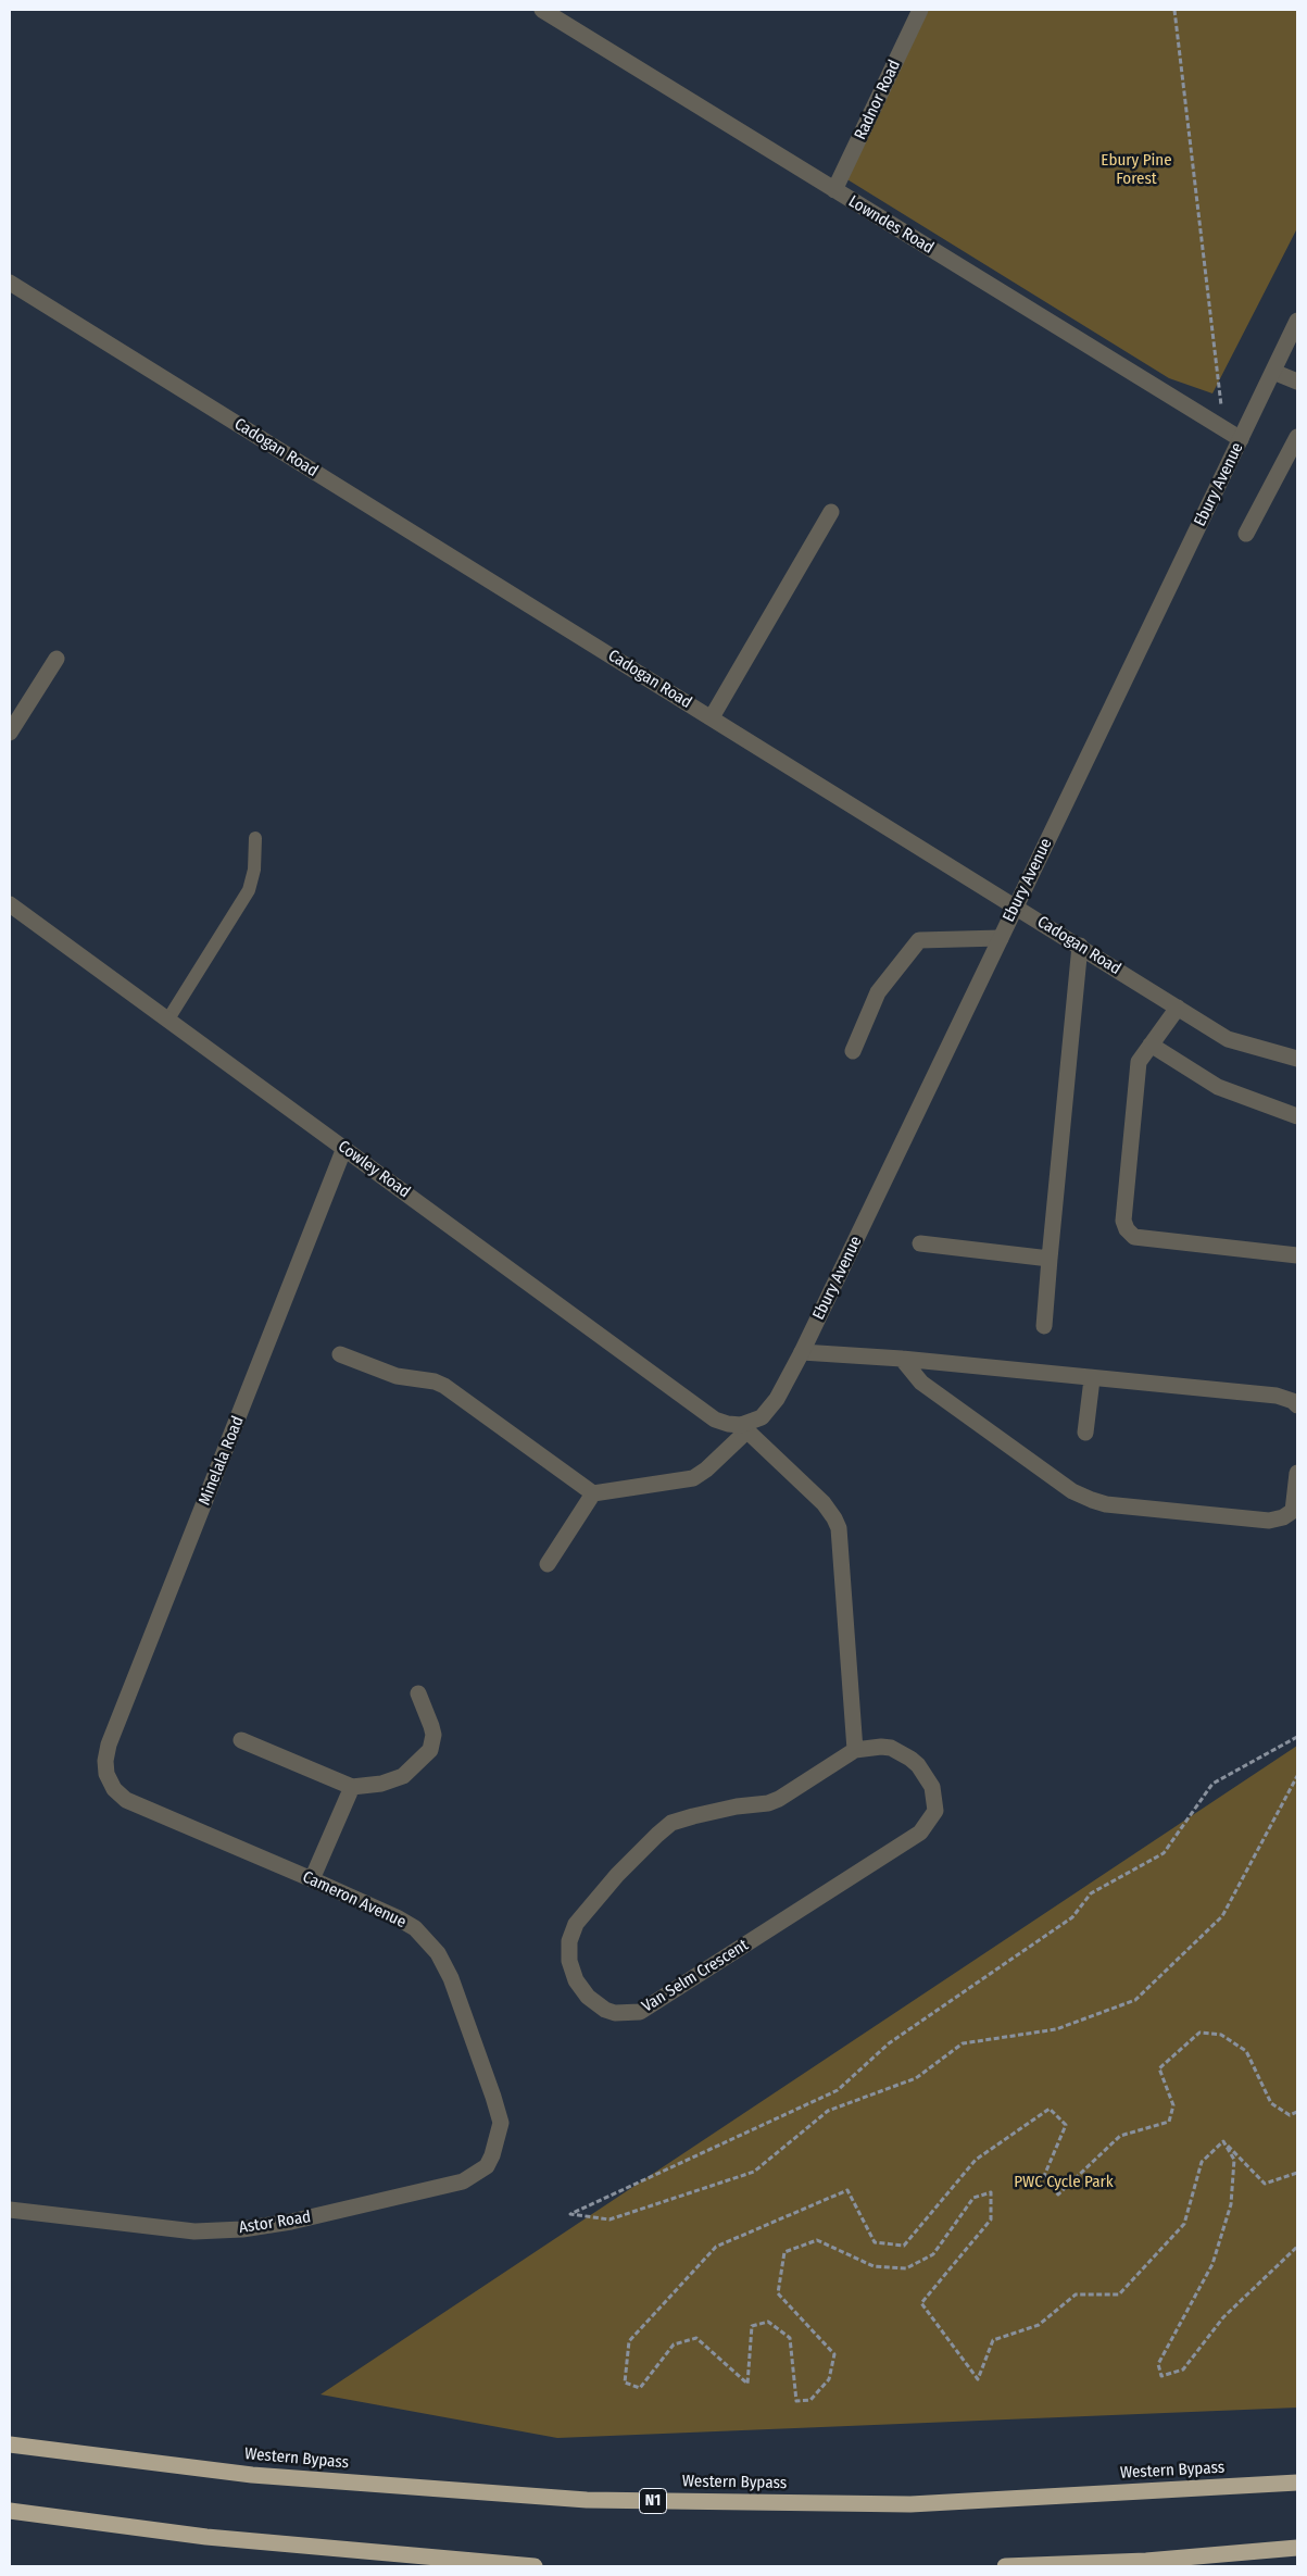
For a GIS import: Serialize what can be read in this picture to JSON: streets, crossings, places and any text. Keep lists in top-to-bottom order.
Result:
{
  "streets": {
    "highway": ["Western Bypass", "N1"],
    "street": [
      "Radnor Road",
      "Lowndes Road",
      "Cadogan Road",
      "Ebury Avenue",
      "Cowley Road",
      "Minelala Road",
      "Cameron Avenue",
      "Van Selm Crescent",
      "Astor Road"
    ]
  },
  "crossings": [
    ["Radnor Road", "Lowndes Road"],
    ["Lowndes Road", "Ebury Avenue"],
    ["Cadogan Road", "Ebury Avenue"],
    ["Ebury Avenue", "Cowley Road"],
    ["Cowley Road", "Minelala Road"],
    ["Minelala Road", "Cameron Avenue"],
    ["Cameron Avenue", "Astor Road"]
  ],
  "parks": ["Ebury Pine Forest", "PWC Cycle Park"]
}
